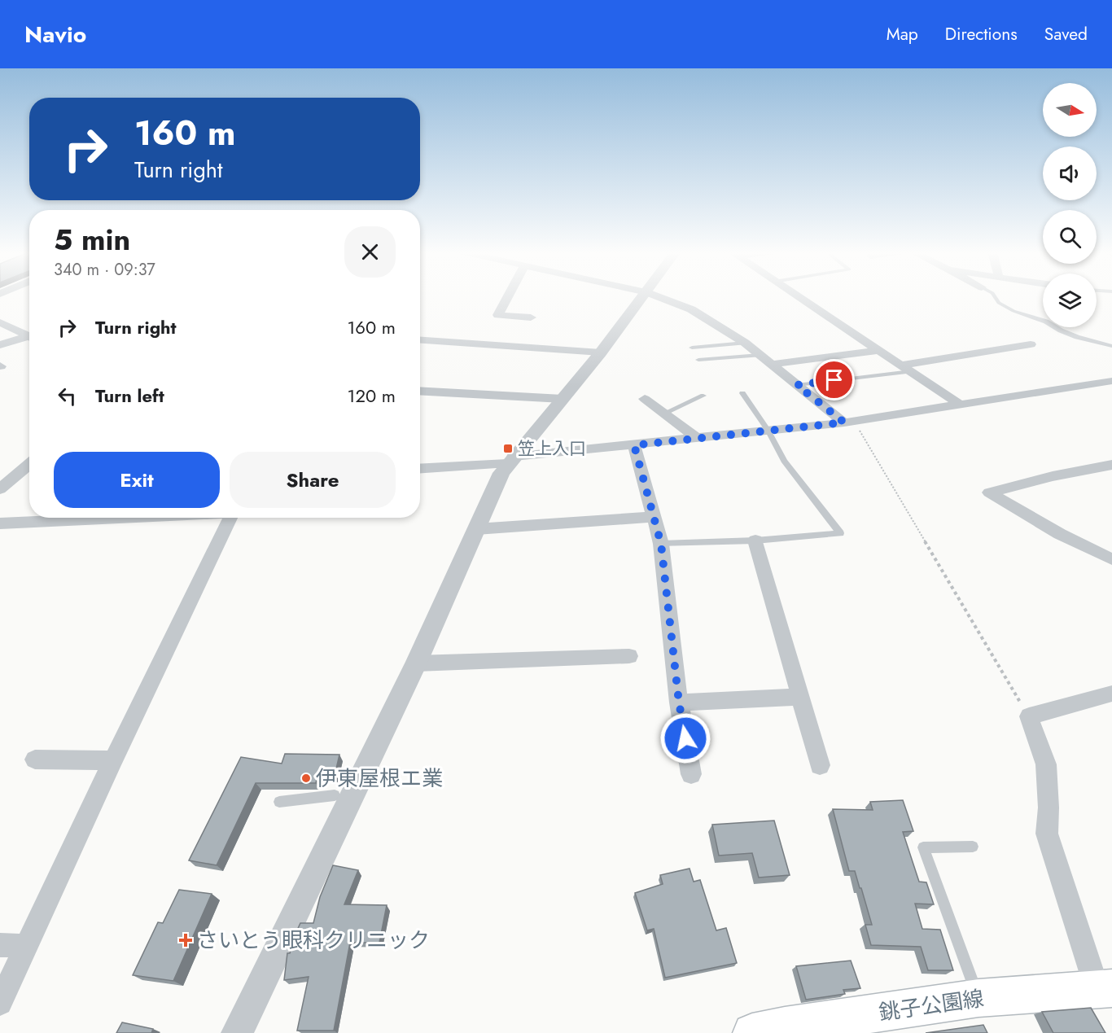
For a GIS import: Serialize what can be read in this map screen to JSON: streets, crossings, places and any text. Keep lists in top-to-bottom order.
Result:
{
  "streets": {
    "main road": ["銚子公園線"]
  },
  "places": {
    "transit": ["笠上入口"],
    "other": ["伊東屋根エ業"],
    "health": ["さいとう眼科クリニック"]
  },
  "north": "right",
  "page": {
    "header": "Navio",
    "nav": ["Map", "Directions", "Saved"],
    "turn": ["160 m", "Turn right"],
    "heading": ["5 min", "340 m · 09:37"],
    "list": [
      {
        "name": "Turn right",
        "value": "160 m"
      },
      {
        "name": "Turn left",
        "value": "120 m"
      }
    ],
    "buttons": ["Exit", "Share"]
  }
}
